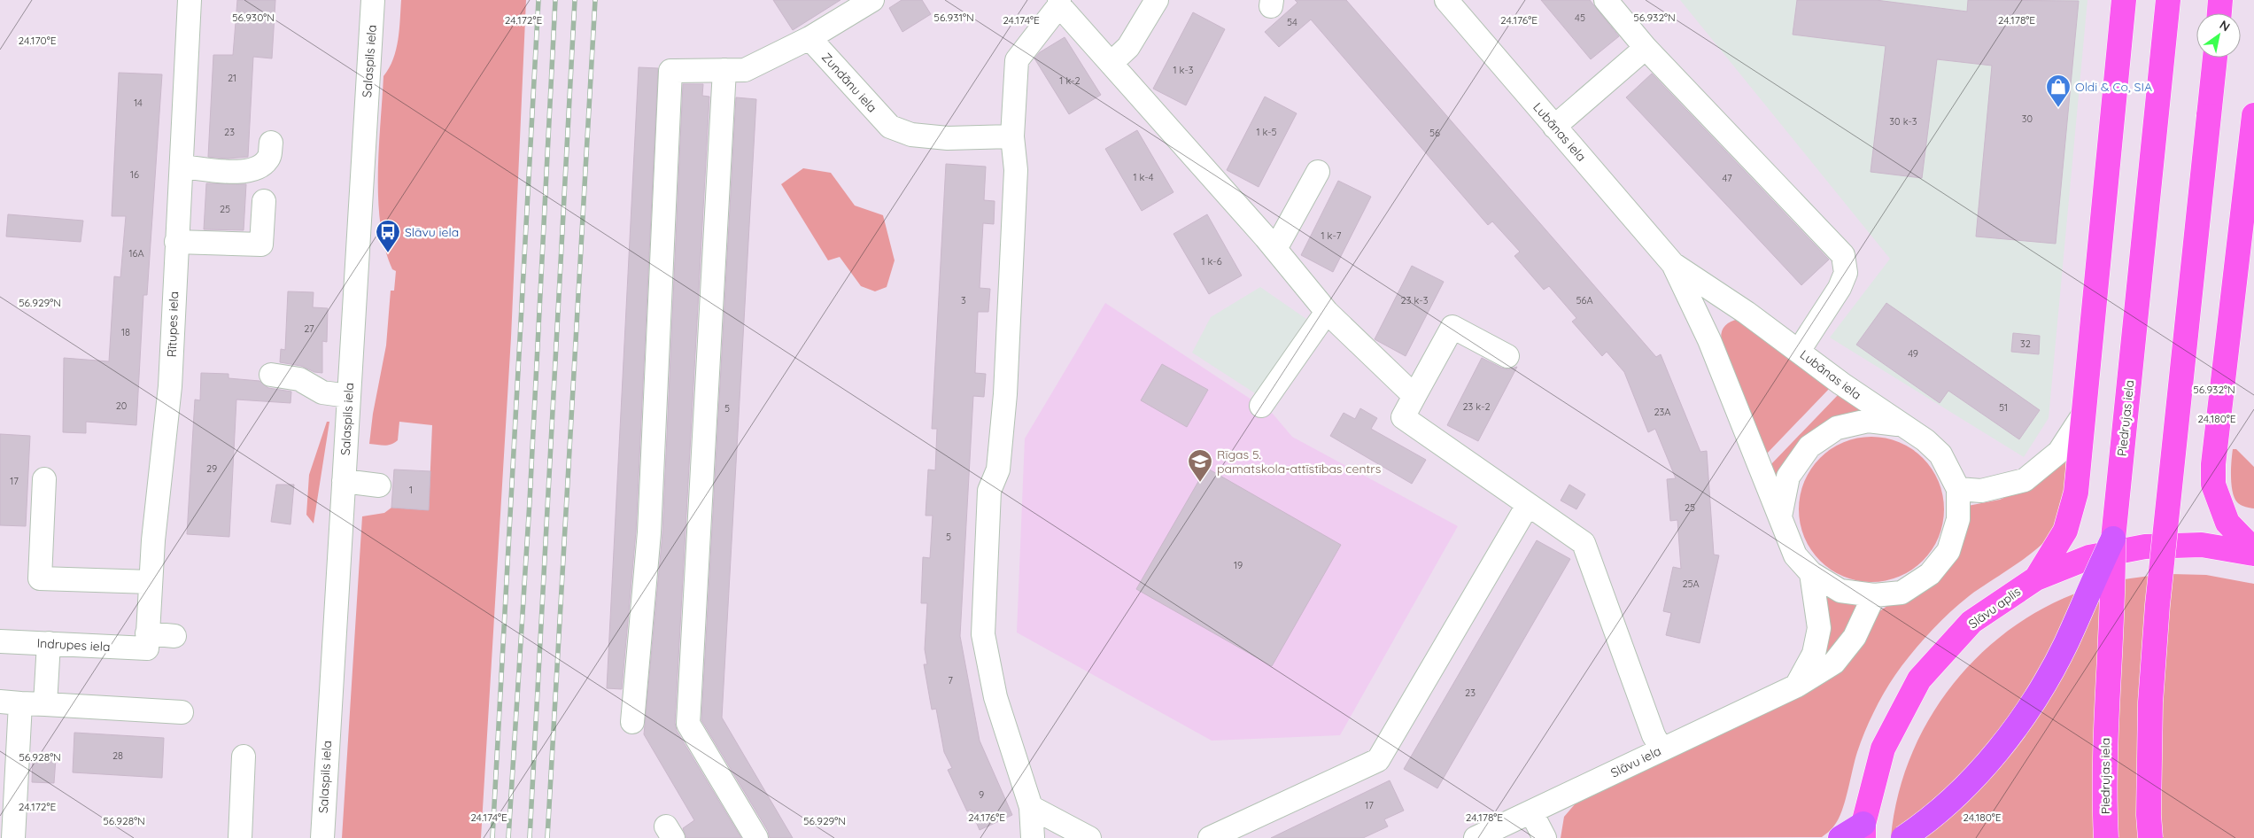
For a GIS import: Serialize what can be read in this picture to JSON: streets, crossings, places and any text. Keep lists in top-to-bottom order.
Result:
{
  "streets": {
    "main road": ["Piedrujas iela", "Slāvu aplis"],
    "street": [
      "Salaspils iela",
      "Zundānu iela",
      "Lubānas iela",
      "Rītupes iela",
      "Indrupes iela",
      "Slāvu iela"
    ]
  },
  "crossings": [
    ["Lubānas iela", "Slāvu iela"],
    ["Rītupes iela", "Indrupes iela"]
  ],
  "places": {
    "shop": ["Oldi & Co, SIA"],
    "bus stop": ["Slāvu iela"],
    "school or university": ["Rīgas 5. pamatskola-attīstības centrs"]
  },
  "house_numbers": [
    "45",
    "54",
    "1 k-3",
    "21",
    "1 k-2",
    "14",
    "30",
    "30 k-3",
    "23",
    "1 k-5",
    "56",
    "16",
    "1 k-4",
    "47",
    "25",
    "1 k-7",
    "16A",
    "1 k-6",
    "3",
    "23 k-3",
    "56A",
    "27",
    "18",
    "32",
    "49",
    "20",
    "23 k-2",
    "51",
    "5",
    "23A",
    "29",
    "17",
    "1",
    "25",
    "5",
    "19",
    "25A",
    "7",
    "23",
    "28",
    "9",
    "17"
  ],
  "north": "top right",
  "coordinates": [
    "56.930°N",
    "56.931°N",
    "56.932°N",
    "24.174°E",
    "24.176°E",
    "24.178°E",
    "24.172°E",
    "24.170°E",
    "56.929°N",
    "24.180°E",
    "56.928°N"
  ]
}
